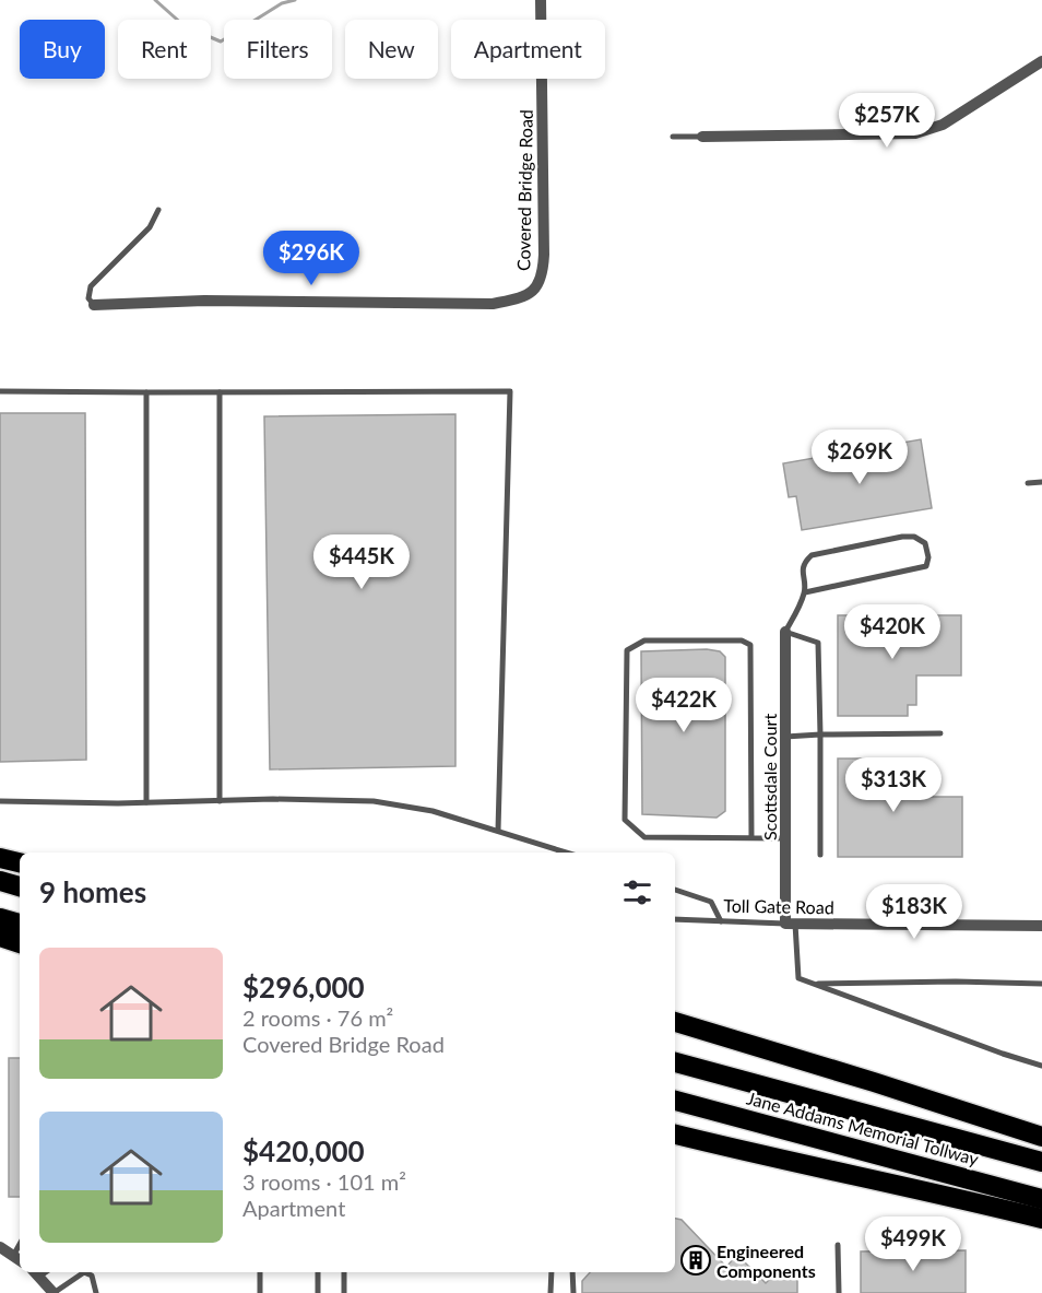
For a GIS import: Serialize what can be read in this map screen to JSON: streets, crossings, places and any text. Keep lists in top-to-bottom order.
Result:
{
  "streets": {
    "highway": ["Jane Addams Memorial Tollway"],
    "street": ["Covered Bridge Road", "Scottsdale Court", "Toll Gate Road"]
  },
  "crossings": [
    ["Scottsdale Court", "Toll Gate Road"]
  ],
  "places": {
    "building": ["Engineered Components"]
  },
  "page": {
    "chip": [
      "Buy",
      "Rent",
      "Filters",
      "New",
      "Apartment"
    ],
    "price": [
      "$257K",
      "$296K",
      "$269K",
      "$445K",
      "$420K",
      "$422K",
      "$313K",
      "$183K",
      "$499K"
    ],
    "heading": "9 homes",
    "list": [
      {
        "name": "$296,000",
        "note": "2 rooms · 76 m² · Covered Bridge Road"
      },
      {
        "name": "$420,000",
        "note": "3 rooms · 101 m² · Apartment"
      }
    ]
  }
}
